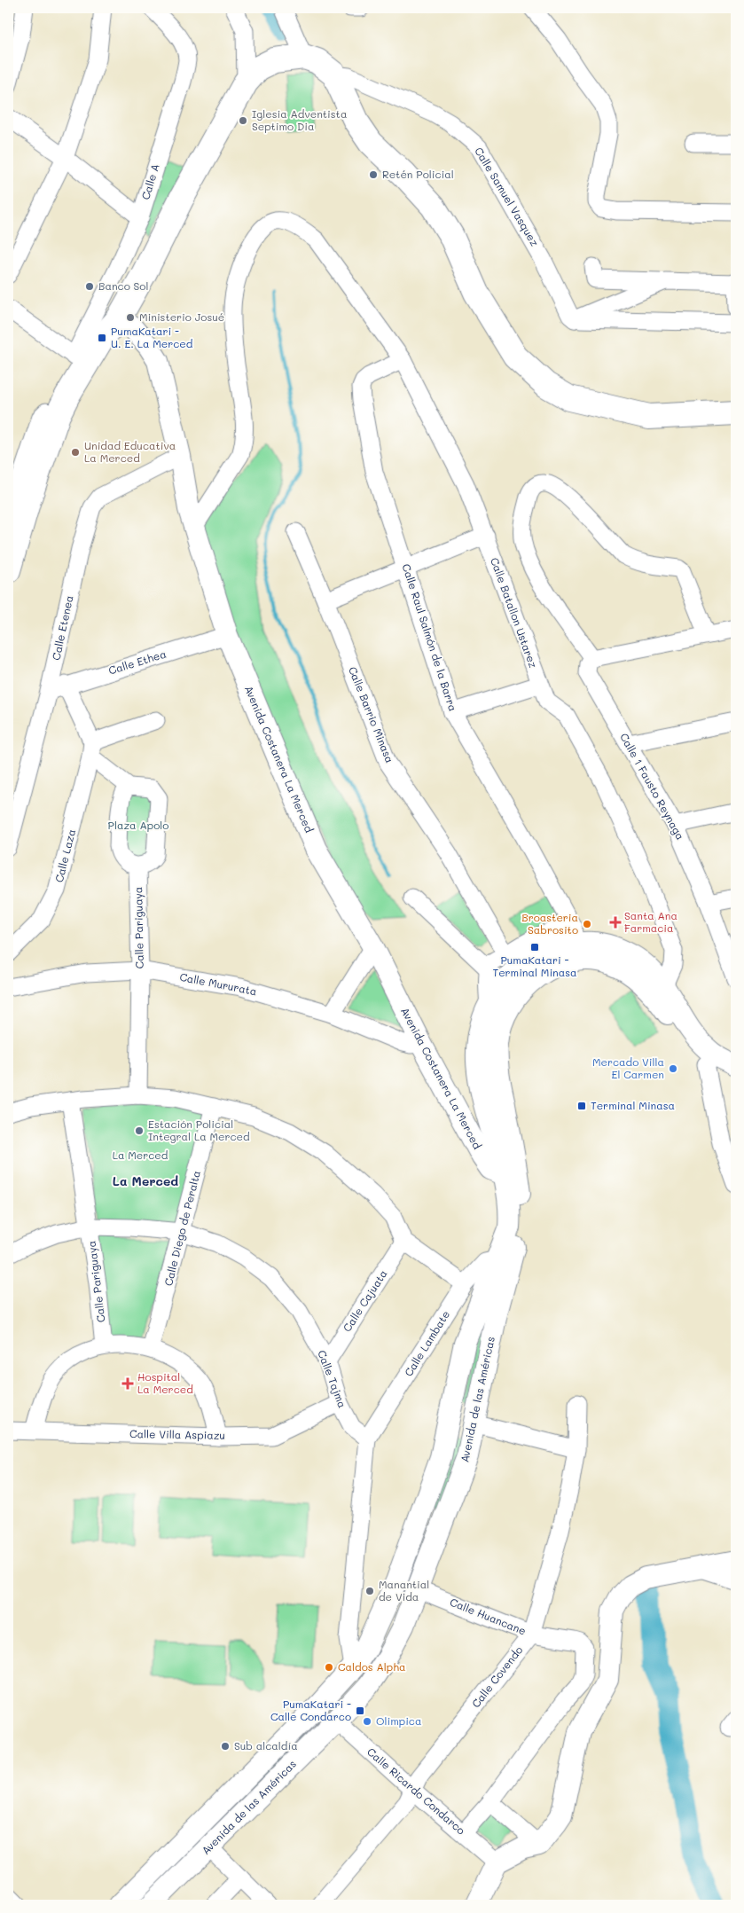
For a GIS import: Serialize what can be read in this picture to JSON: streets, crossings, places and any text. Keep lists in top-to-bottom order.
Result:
{
  "streets": {
    "main road": ["Avenida Costanera La Merced", "Avenida de las Américas"],
    "street": [
      "Calle A",
      "Calle Samuel Vasquez",
      "Calle Batallon Ustarez",
      "Calle Etenea",
      "Calle Raul Salmón de la Barra",
      "Calle Ethea",
      "Calle Barrio Minasa",
      "Calle 1 Fausto Reynaga",
      "Calle Laza",
      "Calle Pariguaya",
      "Calle Mururata",
      "Calle Diego de Peralta",
      "Calle Cajuata",
      "Calle Lambate",
      "Calle Tajma",
      "Calle Villa Aspiazu",
      "Calle Huancane",
      "Calle Covendo",
      "Calle Ricardo Condarco"
    ]
  },
  "crossings": [
    ["Calle Batallon Ustarez", "Calle Raul Salmón de la Barra"],
    ["Calle Batallon Ustarez", "Avenida Costanera La Merced"],
    ["Calle Etenea", "Calle Ethea"],
    ["Calle Etenea", "Avenida Costanera La Merced"],
    ["Calle Ethea", "Avenida Costanera La Merced"],
    ["Avenida Costanera La Merced", "Calle Mururata"],
    ["Avenida Costanera La Merced", "Avenida de las Américas"],
    ["Calle Pariguaya", "Calle Mururata"],
    ["Calle Pariguaya", "Calle Tajma"],
    ["Calle Diego de Peralta", "Calle Tajma"],
    ["Calle Cajuata", "Calle Tajma"],
    ["Calle Lambate", "Calle Tajma"],
    ["Calle Lambate", "Avenida de las Américas"],
    ["Calle Tajma", "Calle Villa Aspiazu"],
    ["Avenida de las Américas", "Calle Huancane"],
    ["Avenida de las Américas", "Calle Ricardo Condarco"],
    ["Calle Huancane", "Calle Covendo"],
    ["Calle Covendo", "Calle Ricardo Condarco"]
  ],
  "districts": ["La Merced"],
  "parks": ["Plaza Apolo", "La Merced"],
  "places": {
    "other": [
      "Iglesia Adventista Septimo Dia",
      "Retén Policial",
      "Banco Sol",
      "Ministerio Josué",
      "Unidad Educativa La Merced",
      "Broasteria Sabrosito",
      "Mercado Villa El Carmen",
      "Estación Policial Integral La Merced",
      "Manantial de Vida",
      "Caldos Alpha",
      "Olimpica",
      "Sub alcaldía"
    ],
    "transit": [
      "PumaKatari - U. E. La Merced",
      "PumaKatari - Terminal Minasa",
      "Terminal Minasa",
      "PumaKatari - Calle Condarco"
    ],
    "health": ["Santa Ana Farmacia", "Hospital La Merced"]
  }
}
